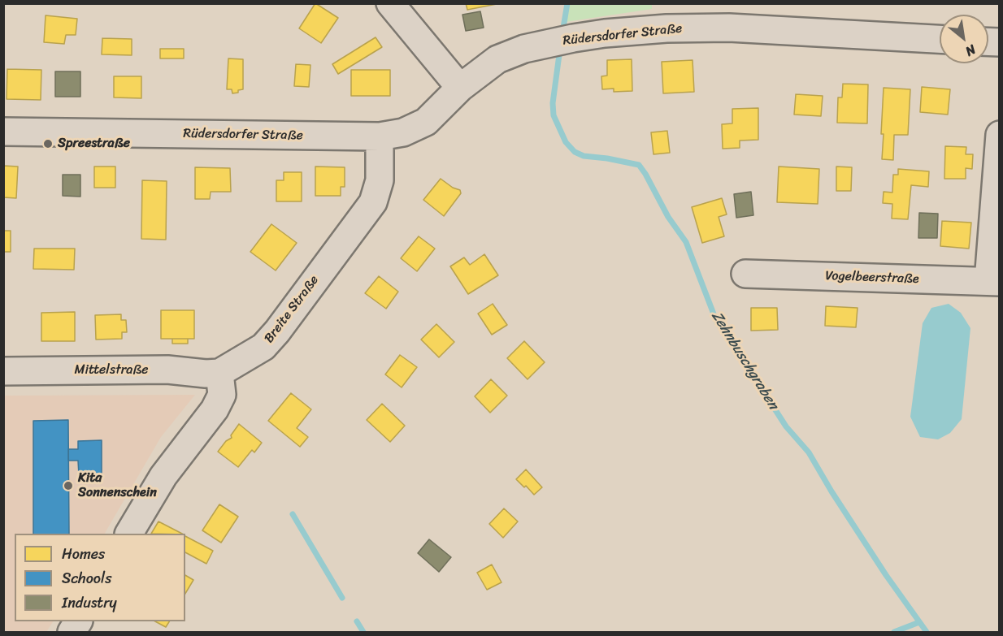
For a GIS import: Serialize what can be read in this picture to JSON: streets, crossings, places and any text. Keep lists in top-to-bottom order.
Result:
{
  "streets": {
    "street": [
      "Rüdersdorfer Straße",
      "Vogelbeerstraße",
      "Breite Straße",
      "Mittelstraße"
    ]
  },
  "crossings": [
    ["Rüdersdorfer Straße", "Breite Straße"],
    ["Breite Straße", "Mittelstraße"]
  ],
  "water": ["Zehnbuschgraben"],
  "places": ["Spreestraße", "Kita Sonnenschein"],
  "legend": ["Homes", "Schools", "Industry"],
  "north": "bottom right"
}
